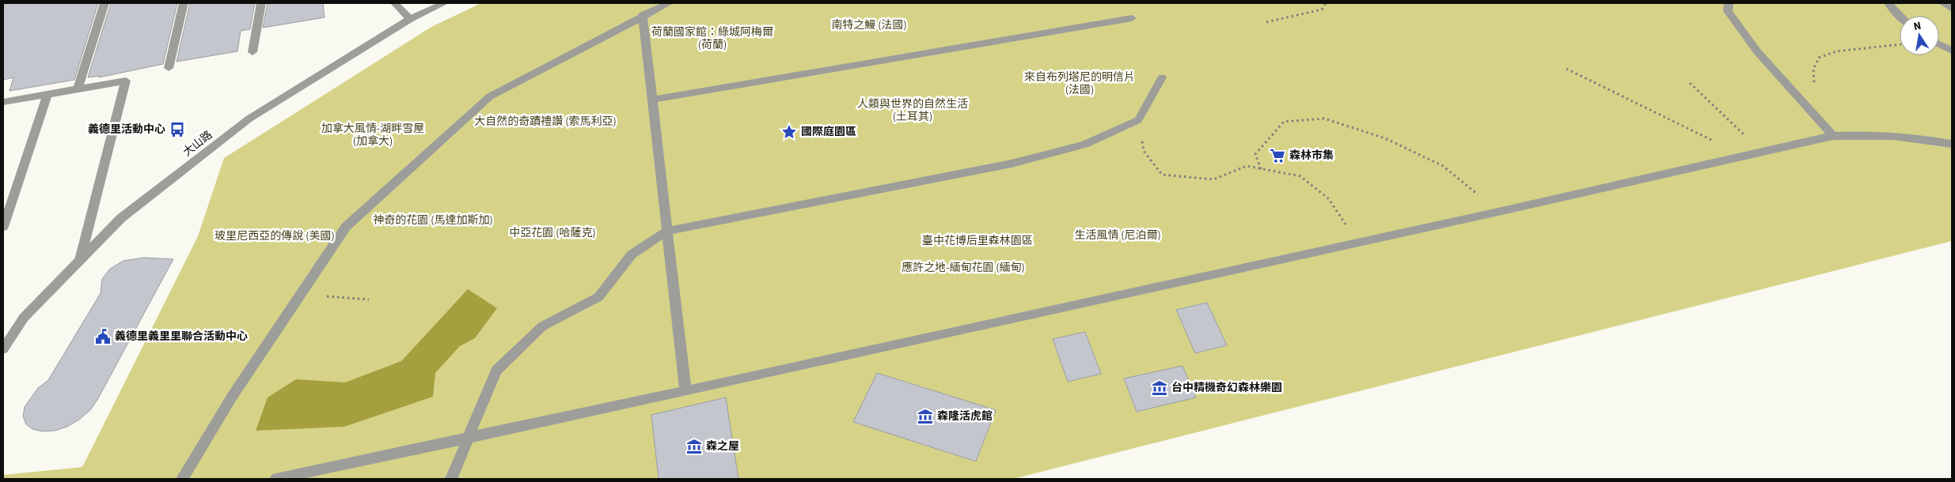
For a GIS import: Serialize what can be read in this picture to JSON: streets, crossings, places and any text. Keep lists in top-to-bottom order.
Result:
{
  "streets": {
    "street": ["大山路"]
  },
  "parks": [
    "南特之鰻 (法國)",
    "荷蘭國家館：綠城阿梅爾 (荷蘭)",
    "來自布列塔尼的明信片 (法國)",
    "人類與世界的自然生活 (土耳其)",
    "大自然的奇蹟禮讚 (索馬利亞)",
    "加拿大風情-湖畔雪屋 (加拿大)",
    "神奇的花園 (馬達加斯加)",
    "中亞花園 (哈薩克)",
    "生活風情 (尼泊爾)",
    "玻里尼西亞的傳說 (美國)",
    "臺中花博后里森林園區",
    "應許之地-緬甸花園 (緬甸)"
  ],
  "places": {
    "bus stop": ["義德里活動中心"],
    "place": ["國際庭園區"],
    "supermarket": ["森林市集"],
    "public building": ["義德里義里里聯合活動中心"],
    "museum": ["台中精機奇幻森林樂園", "森隆活虎館", "森之屋"]
  },
  "north": "top"
}
